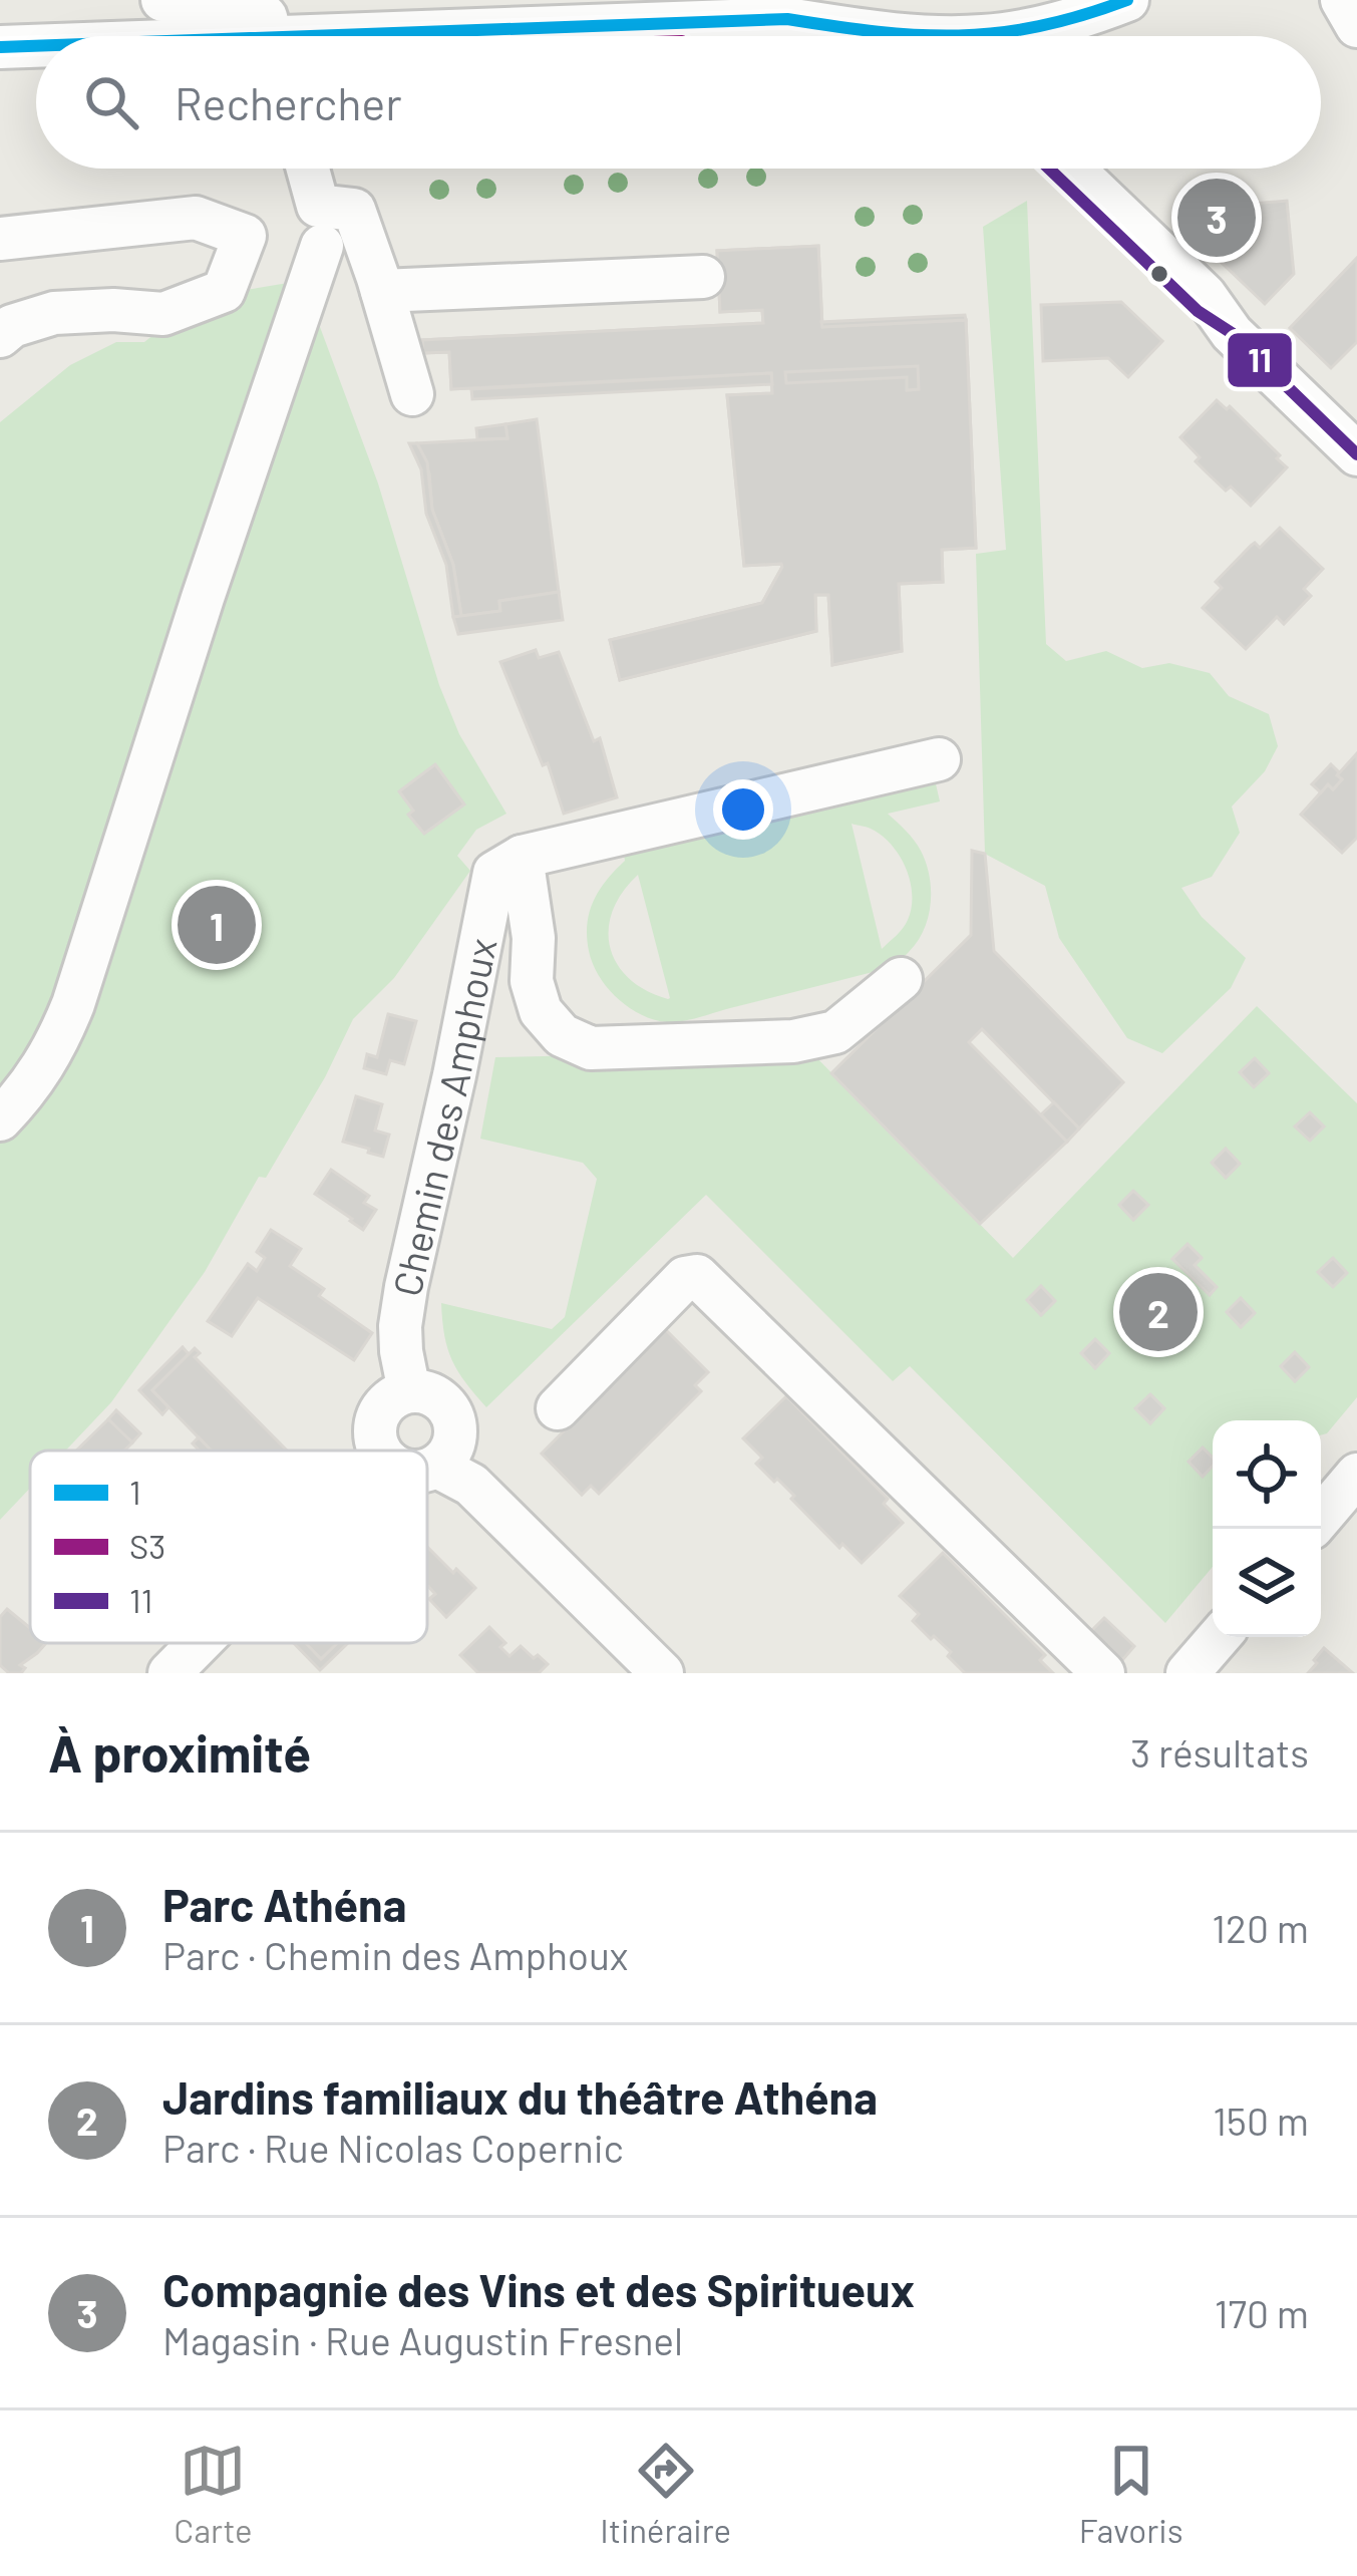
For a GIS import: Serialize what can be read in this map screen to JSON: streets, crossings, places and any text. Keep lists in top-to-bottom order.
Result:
{
  "streets": {
    "street": ["Chemin des Amphoux"]
  },
  "lines": ["transit line 1", "transit line 11"],
  "legend": ["1", "S3", "11"],
  "page": {
    "search": "Rechercher",
    "pins": ["3", "1", "2"],
    "heading": ["À proximité", "3 résultats"],
    "list": [
      {
        "mark": "1",
        "name": "Parc Athéna",
        "note": "Parc · Chemin des Amphoux",
        "value": "120 m"
      },
      {
        "mark": "2",
        "name": "Jardins familiaux du théâtre Athéna",
        "note": "Parc · Rue Nicolas Copernic",
        "value": "150 m"
      },
      {
        "mark": "3",
        "name": "Compagnie des Vins et des Spiritueux",
        "note": "Magasin · Rue Augustin Fresnel",
        "value": "170 m"
      }
    ],
    "nav": ["Carte", "Itinéraire", "Favoris"]
  }
}
